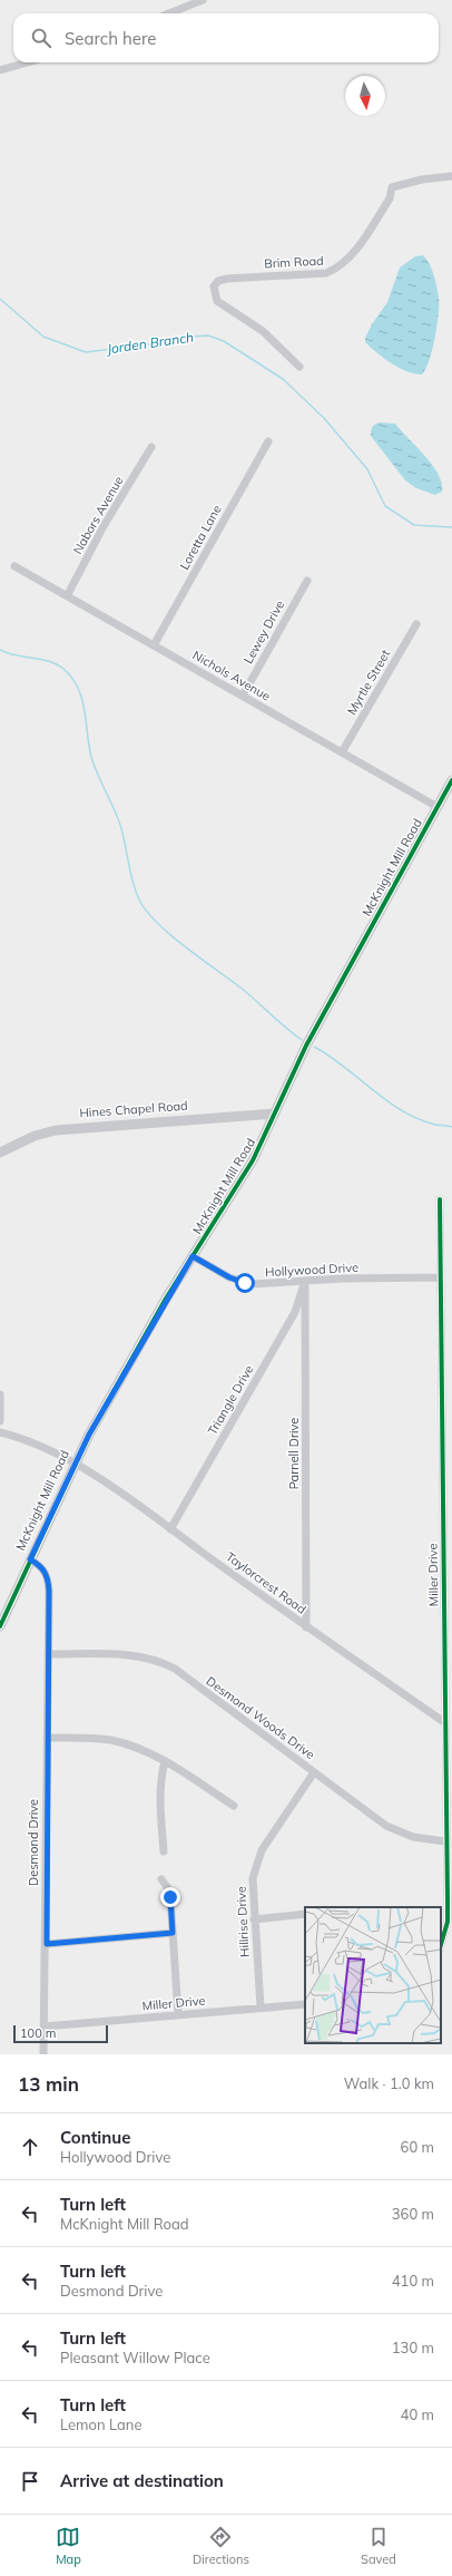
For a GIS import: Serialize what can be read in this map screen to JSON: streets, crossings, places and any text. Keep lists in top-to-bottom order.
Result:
{
  "streets": {
    "street": [
      "Brim Road",
      "Nabors Avenue",
      "Loretta Lane",
      "Lewey Drive",
      "Nichols Avenue",
      "Myrtle Street",
      "McKnight Mill Road",
      "Hines Chapel Road",
      "Hollywood Drive",
      "Triangle Drive",
      "Parnell Drive",
      "Miller Drive",
      "Taylorcrest Road",
      "Desmond Woods Drive",
      "Desmond Drive",
      "Hillrise Drive"
    ]
  },
  "crossings": [
    ["Nabors Avenue", "Nichols Avenue"],
    ["Loretta Lane", "Nichols Avenue"],
    ["Lewey Drive", "Nichols Avenue"],
    ["Nichols Avenue", "Myrtle Street"],
    ["Nichols Avenue", "McKnight Mill Road"],
    ["McKnight Mill Road", "Hines Chapel Road"],
    ["McKnight Mill Road", "Hollywood Drive"],
    ["McKnight Mill Road", "Taylorcrest Road"],
    ["McKnight Mill Road", "Desmond Drive"],
    ["Hollywood Drive", "Triangle Drive"],
    ["Hollywood Drive", "Parnell Drive"],
    ["Hollywood Drive", "Miller Drive"],
    ["Triangle Drive", "Parnell Drive"],
    ["Triangle Drive", "Taylorcrest Road"],
    ["Parnell Drive", "Taylorcrest Road"],
    ["Miller Drive", "Taylorcrest Road"],
    ["Miller Drive", "Desmond Woods Drive"],
    ["Miller Drive", "Desmond Drive"],
    ["Miller Drive", "Hillrise Drive"],
    ["Desmond Woods Drive", "Desmond Drive"],
    ["Desmond Woods Drive", "Hillrise Drive"]
  ],
  "water": ["Jorden Branch"],
  "scale_bar": "100 m",
  "north": "bottom",
  "page": {
    "search": "Search here",
    "scale": "100 m",
    "heading": ["13 min", "Walk · 1.0 km"],
    "list": [
      ["Continue", "Hollywood Drive", "60 m"],
      ["Turn left", "McKnight Mill Road", "360 m"],
      ["Turn left", "Desmond Drive", "410 m"],
      ["Turn left", "Pleasant Willow Place", "130 m"],
      ["Turn left", "Lemon Lane", "40 m"],
      "Arrive at destination"
    ],
    "nav": ["Map", "Directions", "Saved"]
  }
}
